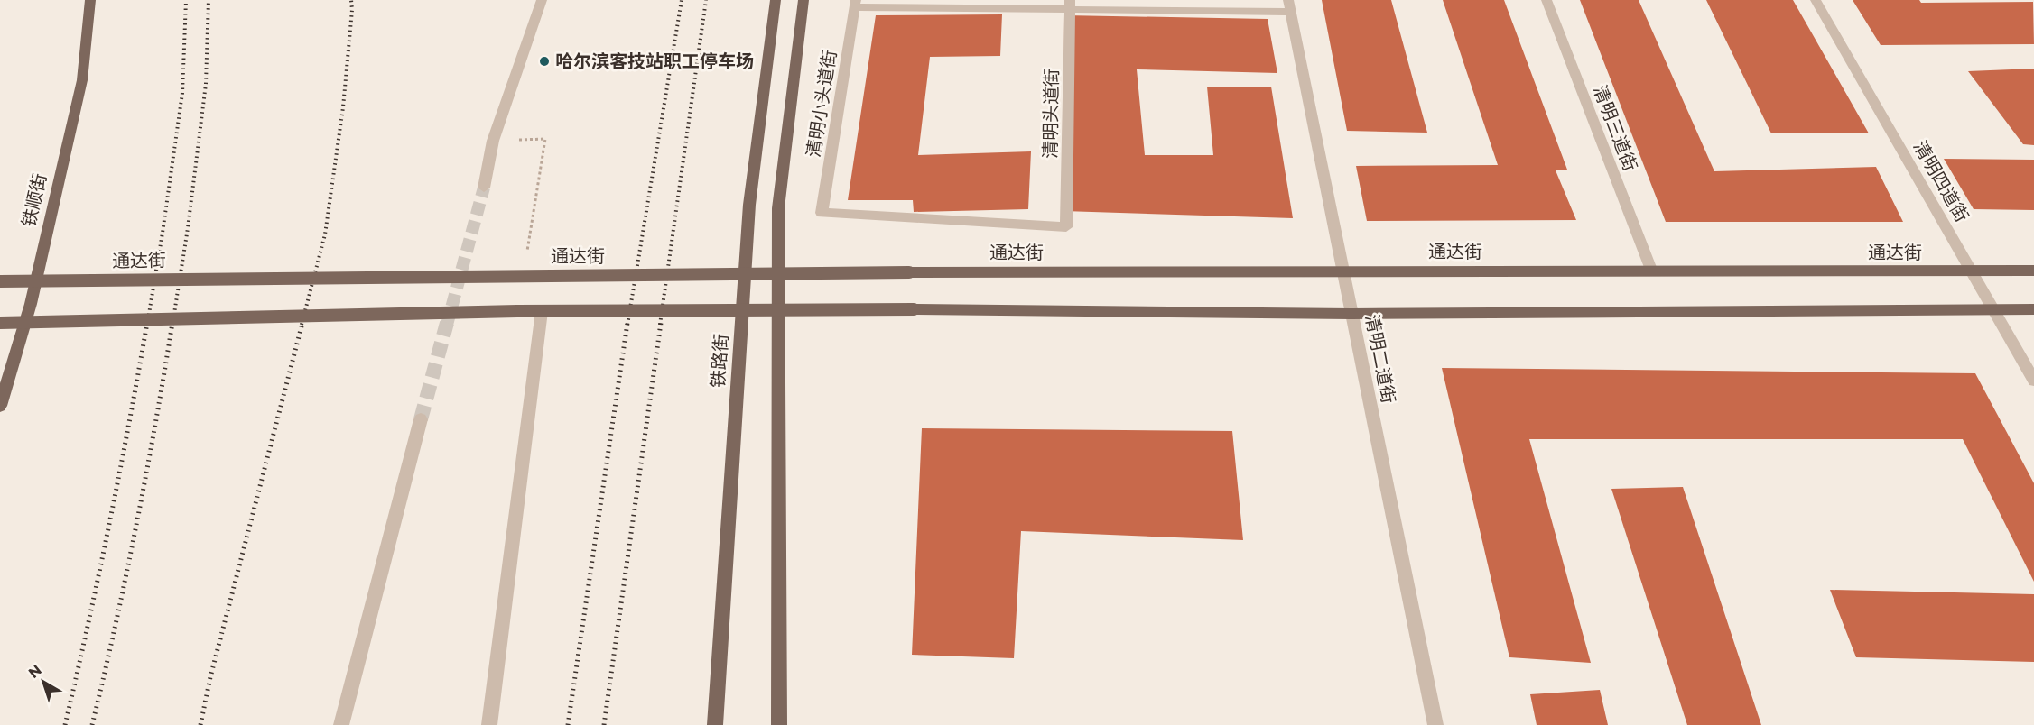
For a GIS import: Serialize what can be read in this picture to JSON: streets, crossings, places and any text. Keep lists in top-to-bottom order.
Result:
{
  "streets": {
    "main road": ["铁顺街", "通达街", "铁路街"],
    "street": [
      "清明小头道街",
      "清明头道街",
      "清明三道街",
      "清明四道街",
      "清明二道街"
    ]
  },
  "crossings": [
    ["清明小头道街", "清明头道街"],
    ["清明三道街", "通达街"],
    ["清明四道街", "通达街"],
    ["通达街", "清明二道街"]
  ],
  "places": ["哈尔滨客技站职工停车场"],
  "north": "top left"
}
